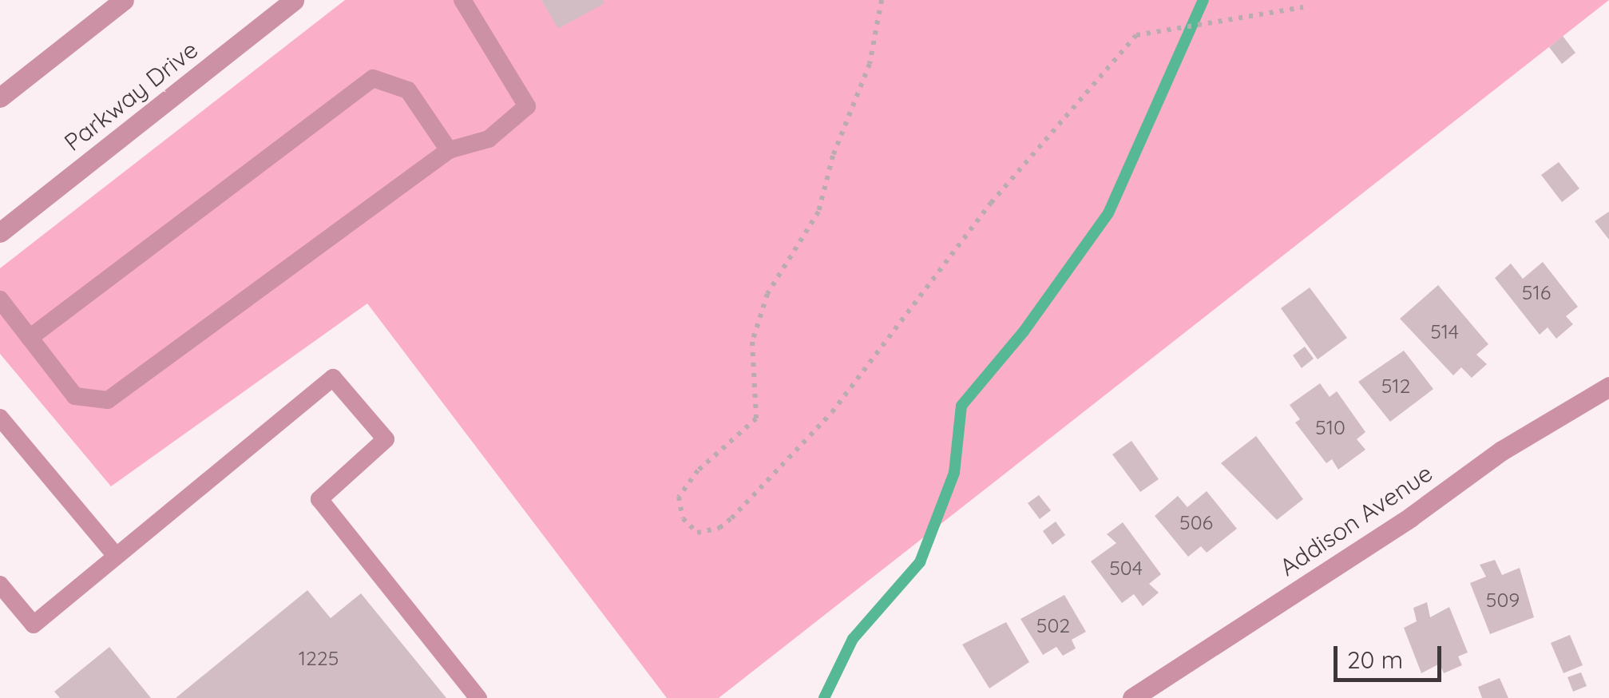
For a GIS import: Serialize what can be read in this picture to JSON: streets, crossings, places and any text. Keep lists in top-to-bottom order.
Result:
{
  "streets": {
    "street": ["Parkway Drive", "Addison Avenue"]
  },
  "house_numbers": [
    "516",
    "514",
    "512",
    "510",
    "506",
    "504",
    "509",
    "502",
    "1225"
  ],
  "scale_bar": "20 m"
}
